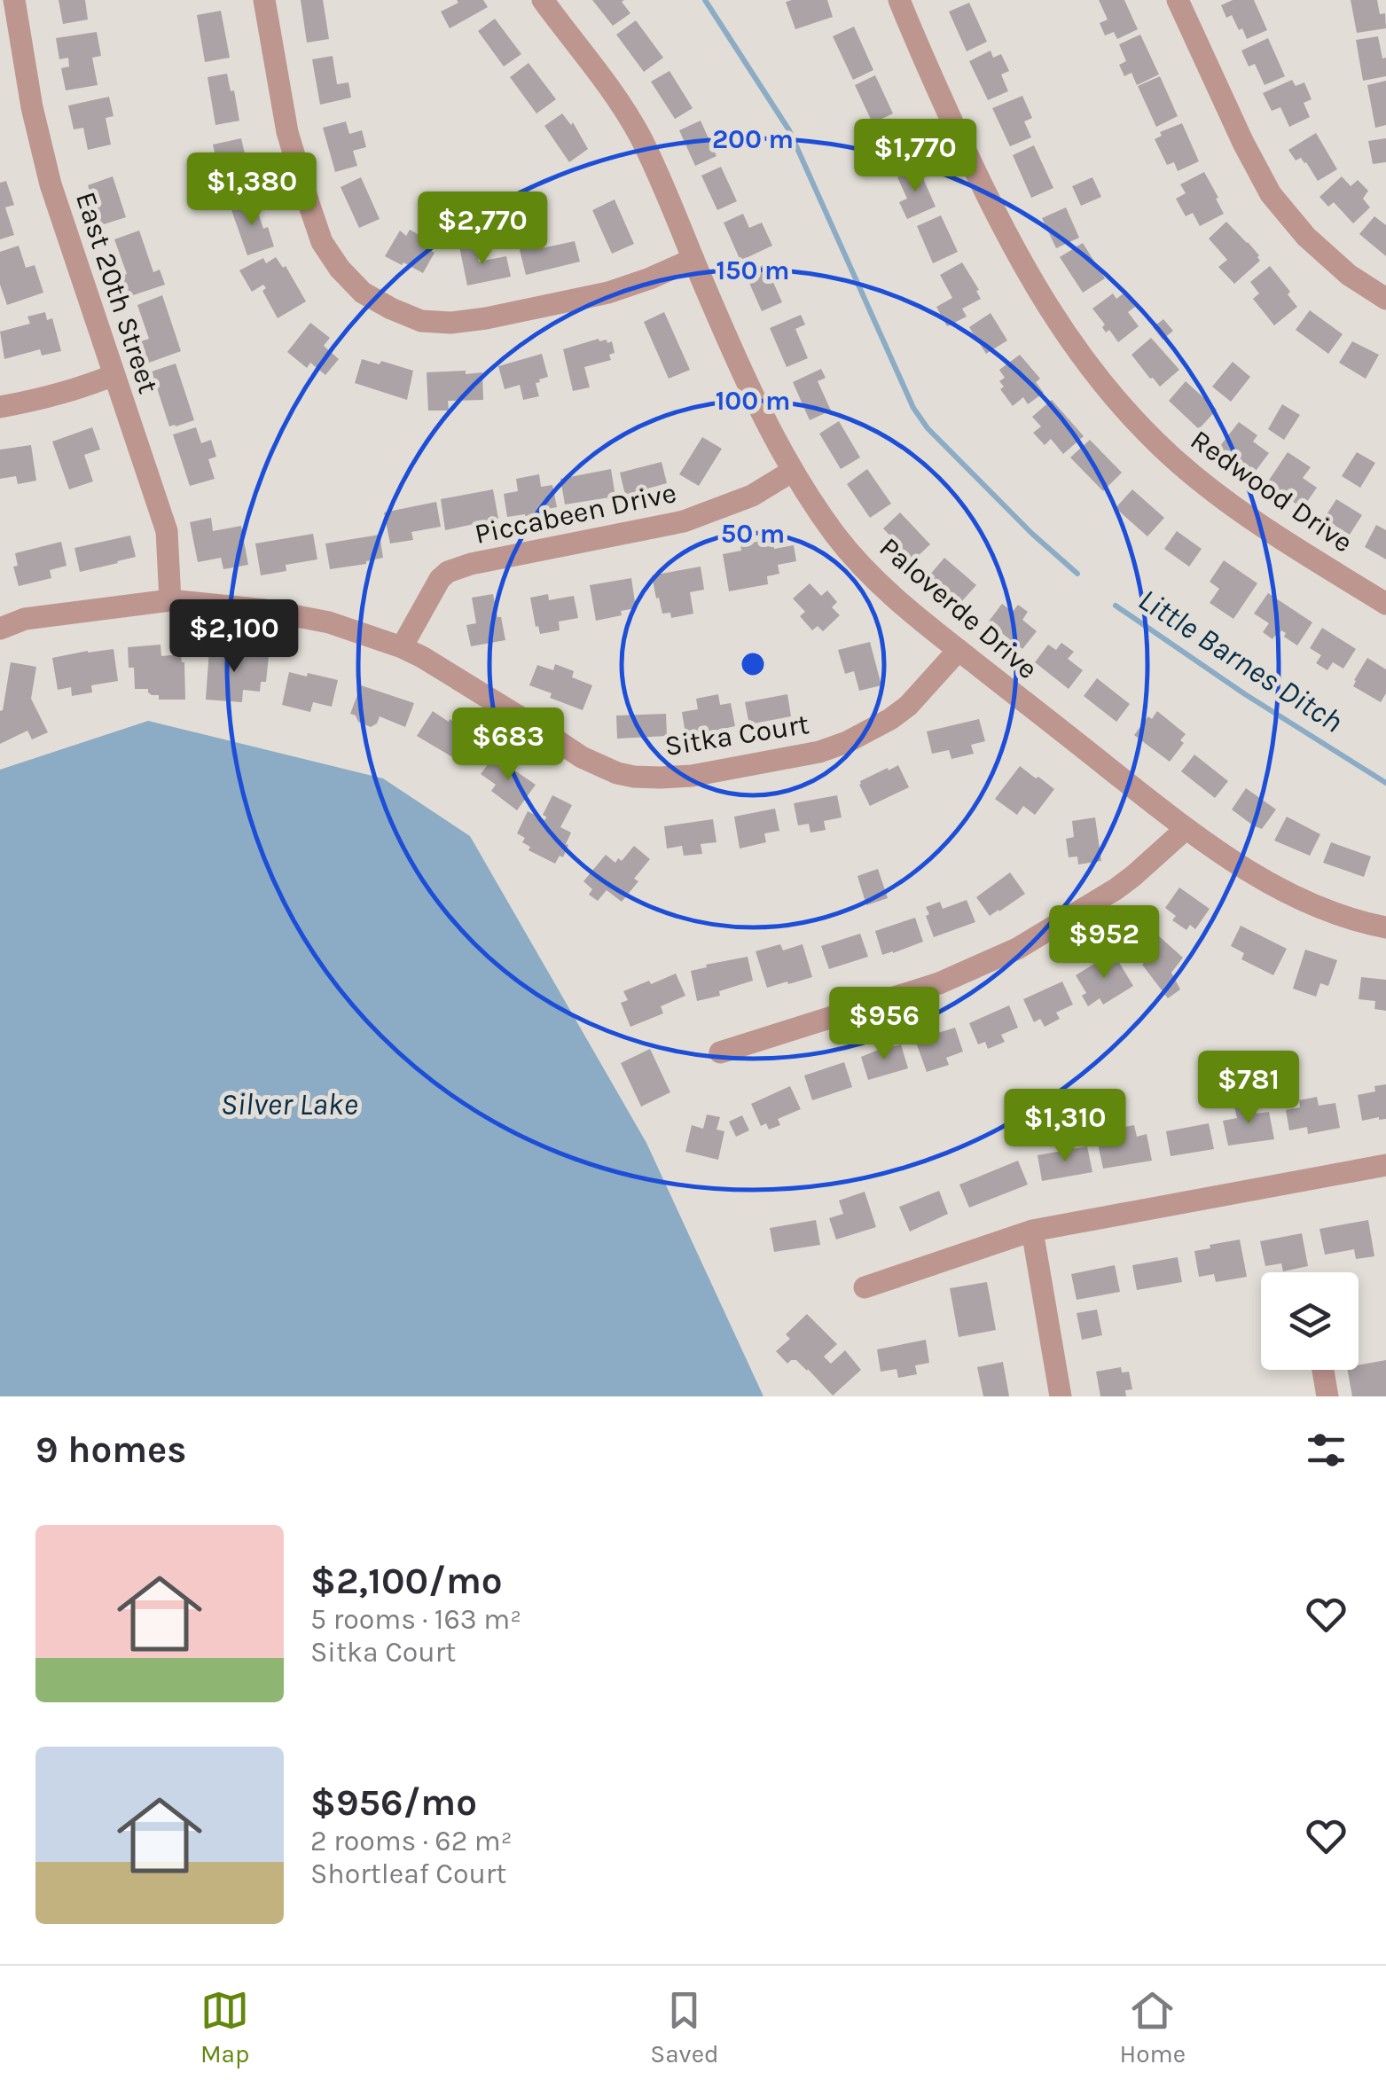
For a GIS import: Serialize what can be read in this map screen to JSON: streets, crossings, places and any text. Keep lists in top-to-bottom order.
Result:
{
  "streets": {
    "street": [
      "East 20th Street",
      "Redwood Drive",
      "Piccabeen Drive",
      "Paloverde Drive",
      "Sitka Court"
    ]
  },
  "crossings": [
    ["East 20th Street", "Sitka Court"],
    ["Piccabeen Drive", "Paloverde Drive"],
    ["Piccabeen Drive", "Sitka Court"],
    ["Paloverde Drive", "Sitka Court"]
  ],
  "water": ["Little Barnes Ditch", "Silver Lake"],
  "page": {
    "price": [
      "$1,770",
      "$1,380",
      "$2,770",
      "$2,100",
      "$683",
      "$952",
      "$956",
      "$781",
      "$1,310"
    ],
    "heading": "9 homes",
    "list": [
      {
        "name": "$2,100/mo",
        "note": "5 rooms · 163 m² · Sitka Court"
      },
      {
        "name": "$956/mo",
        "note": "2 rooms · 62 m² · Shortleaf Court"
      }
    ],
    "tabs": ["Map", "Saved", "Home"]
  },
  "rings": [
    "200 m",
    "150 m",
    "100 m",
    "50 m"
  ]
}
